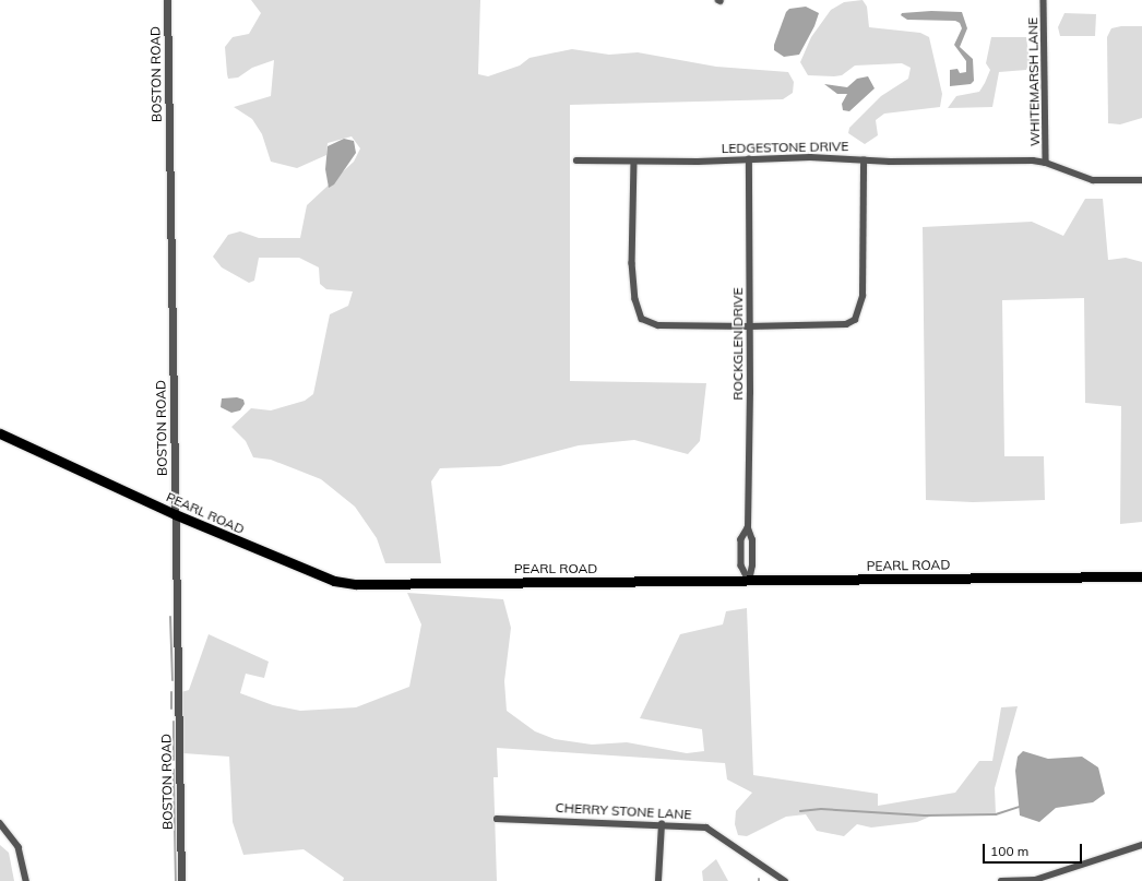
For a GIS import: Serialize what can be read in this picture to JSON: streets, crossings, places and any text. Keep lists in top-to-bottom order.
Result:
{
  "streets": {
    "main road": ["PEARL ROAD"],
    "street": [
      "BOSTON ROAD",
      "WHITEMARSH LANE",
      "LEDGESTONE DRIVE",
      "ROCKGLEN DRIVE",
      "CHERRY STONE LANE"
    ]
  },
  "crossings": [
    ["BOSTON ROAD", "PEARL ROAD"],
    ["WHITEMARSH LANE", "LEDGESTONE DRIVE"],
    ["LEDGESTONE DRIVE", "ROCKGLEN DRIVE"],
    ["ROCKGLEN DRIVE", "PEARL ROAD"]
  ],
  "scale_bar": "100 m"
}
